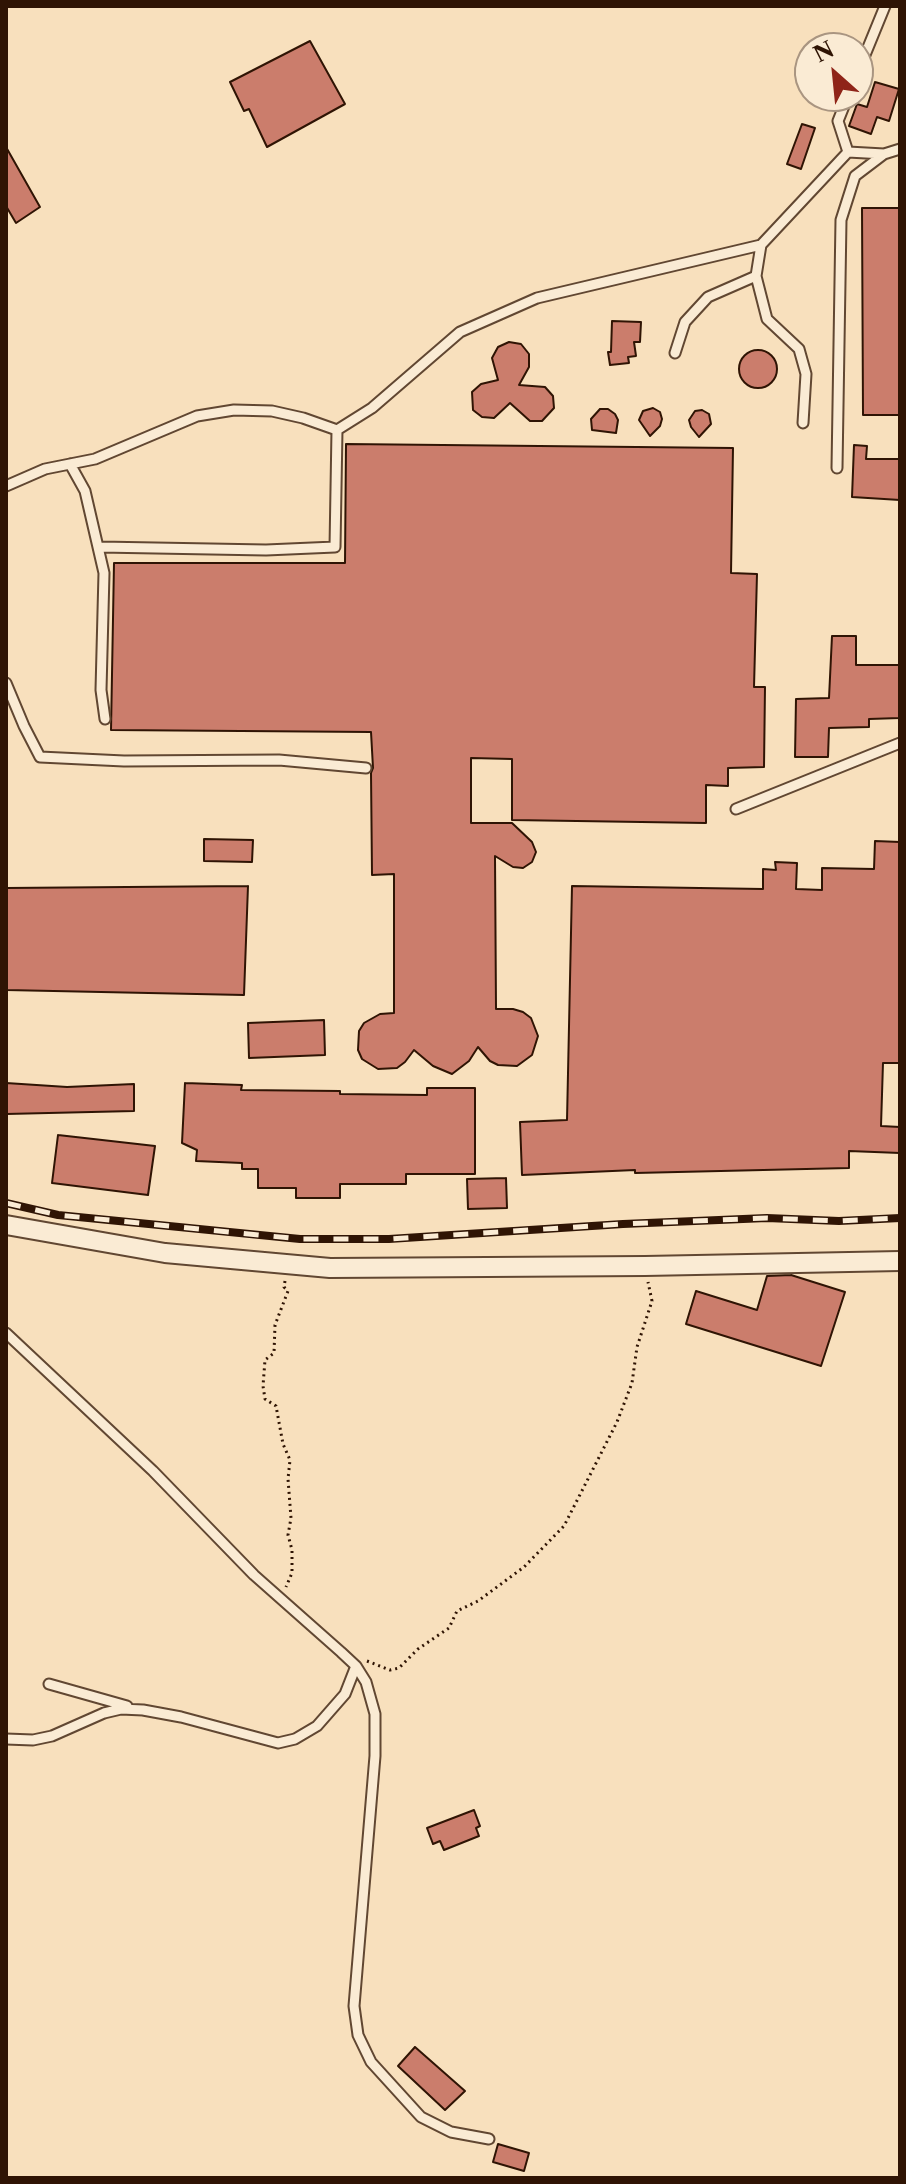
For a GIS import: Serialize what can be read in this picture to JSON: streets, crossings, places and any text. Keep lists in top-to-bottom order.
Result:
{
  "north": "top left"
}
